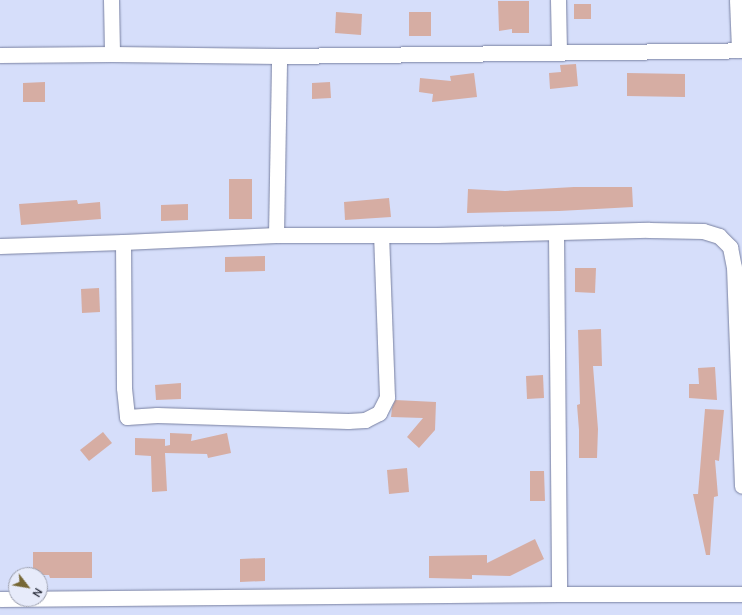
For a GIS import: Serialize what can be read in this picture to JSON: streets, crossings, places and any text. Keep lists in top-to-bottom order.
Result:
{
  "north": "bottom right"
}
